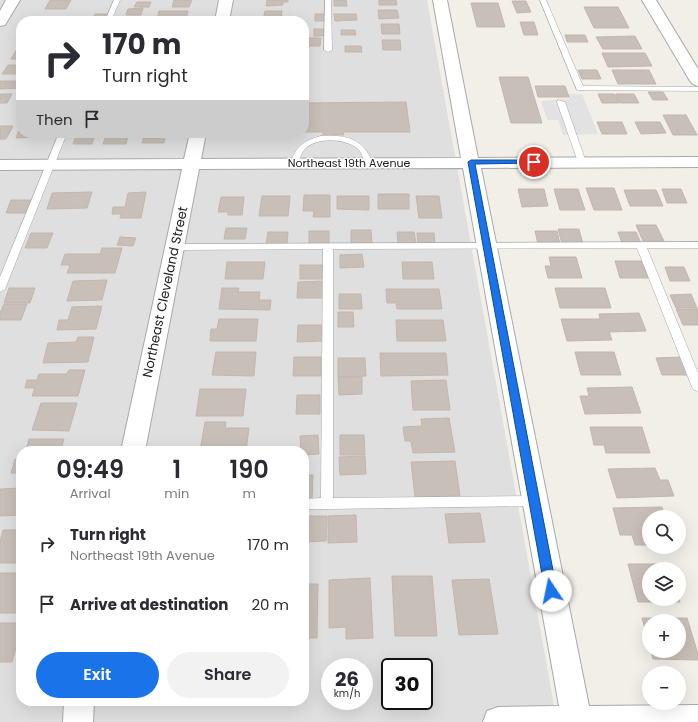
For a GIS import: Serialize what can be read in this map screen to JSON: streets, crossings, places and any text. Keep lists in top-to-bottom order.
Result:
{
  "streets": {
    "street": ["Northeast 19th Avenue", "Northeast Cleveland Street"]
  },
  "crossings": [
    ["Northeast 19th Avenue", "Northeast Cleveland Street"]
  ],
  "page": {
    "turn": ["170 m", "Turn right"],
    "then": "Then",
    "eta": [
      "09:49",
      "Arrival",
      "1",
      "min",
      "190",
      "m"
    ],
    "map_buttons": ["+", "−"],
    "list": [
      {
        "name": "Turn right",
        "note": "Northeast 19th Avenue",
        "value": "170 m"
      },
      {
        "name": "Arrive at destination",
        "value": "20 m"
      }
    ],
    "buttons": ["Exit", "Share"],
    "speed": "26 km/h",
    "limit": "30"
  }
}
